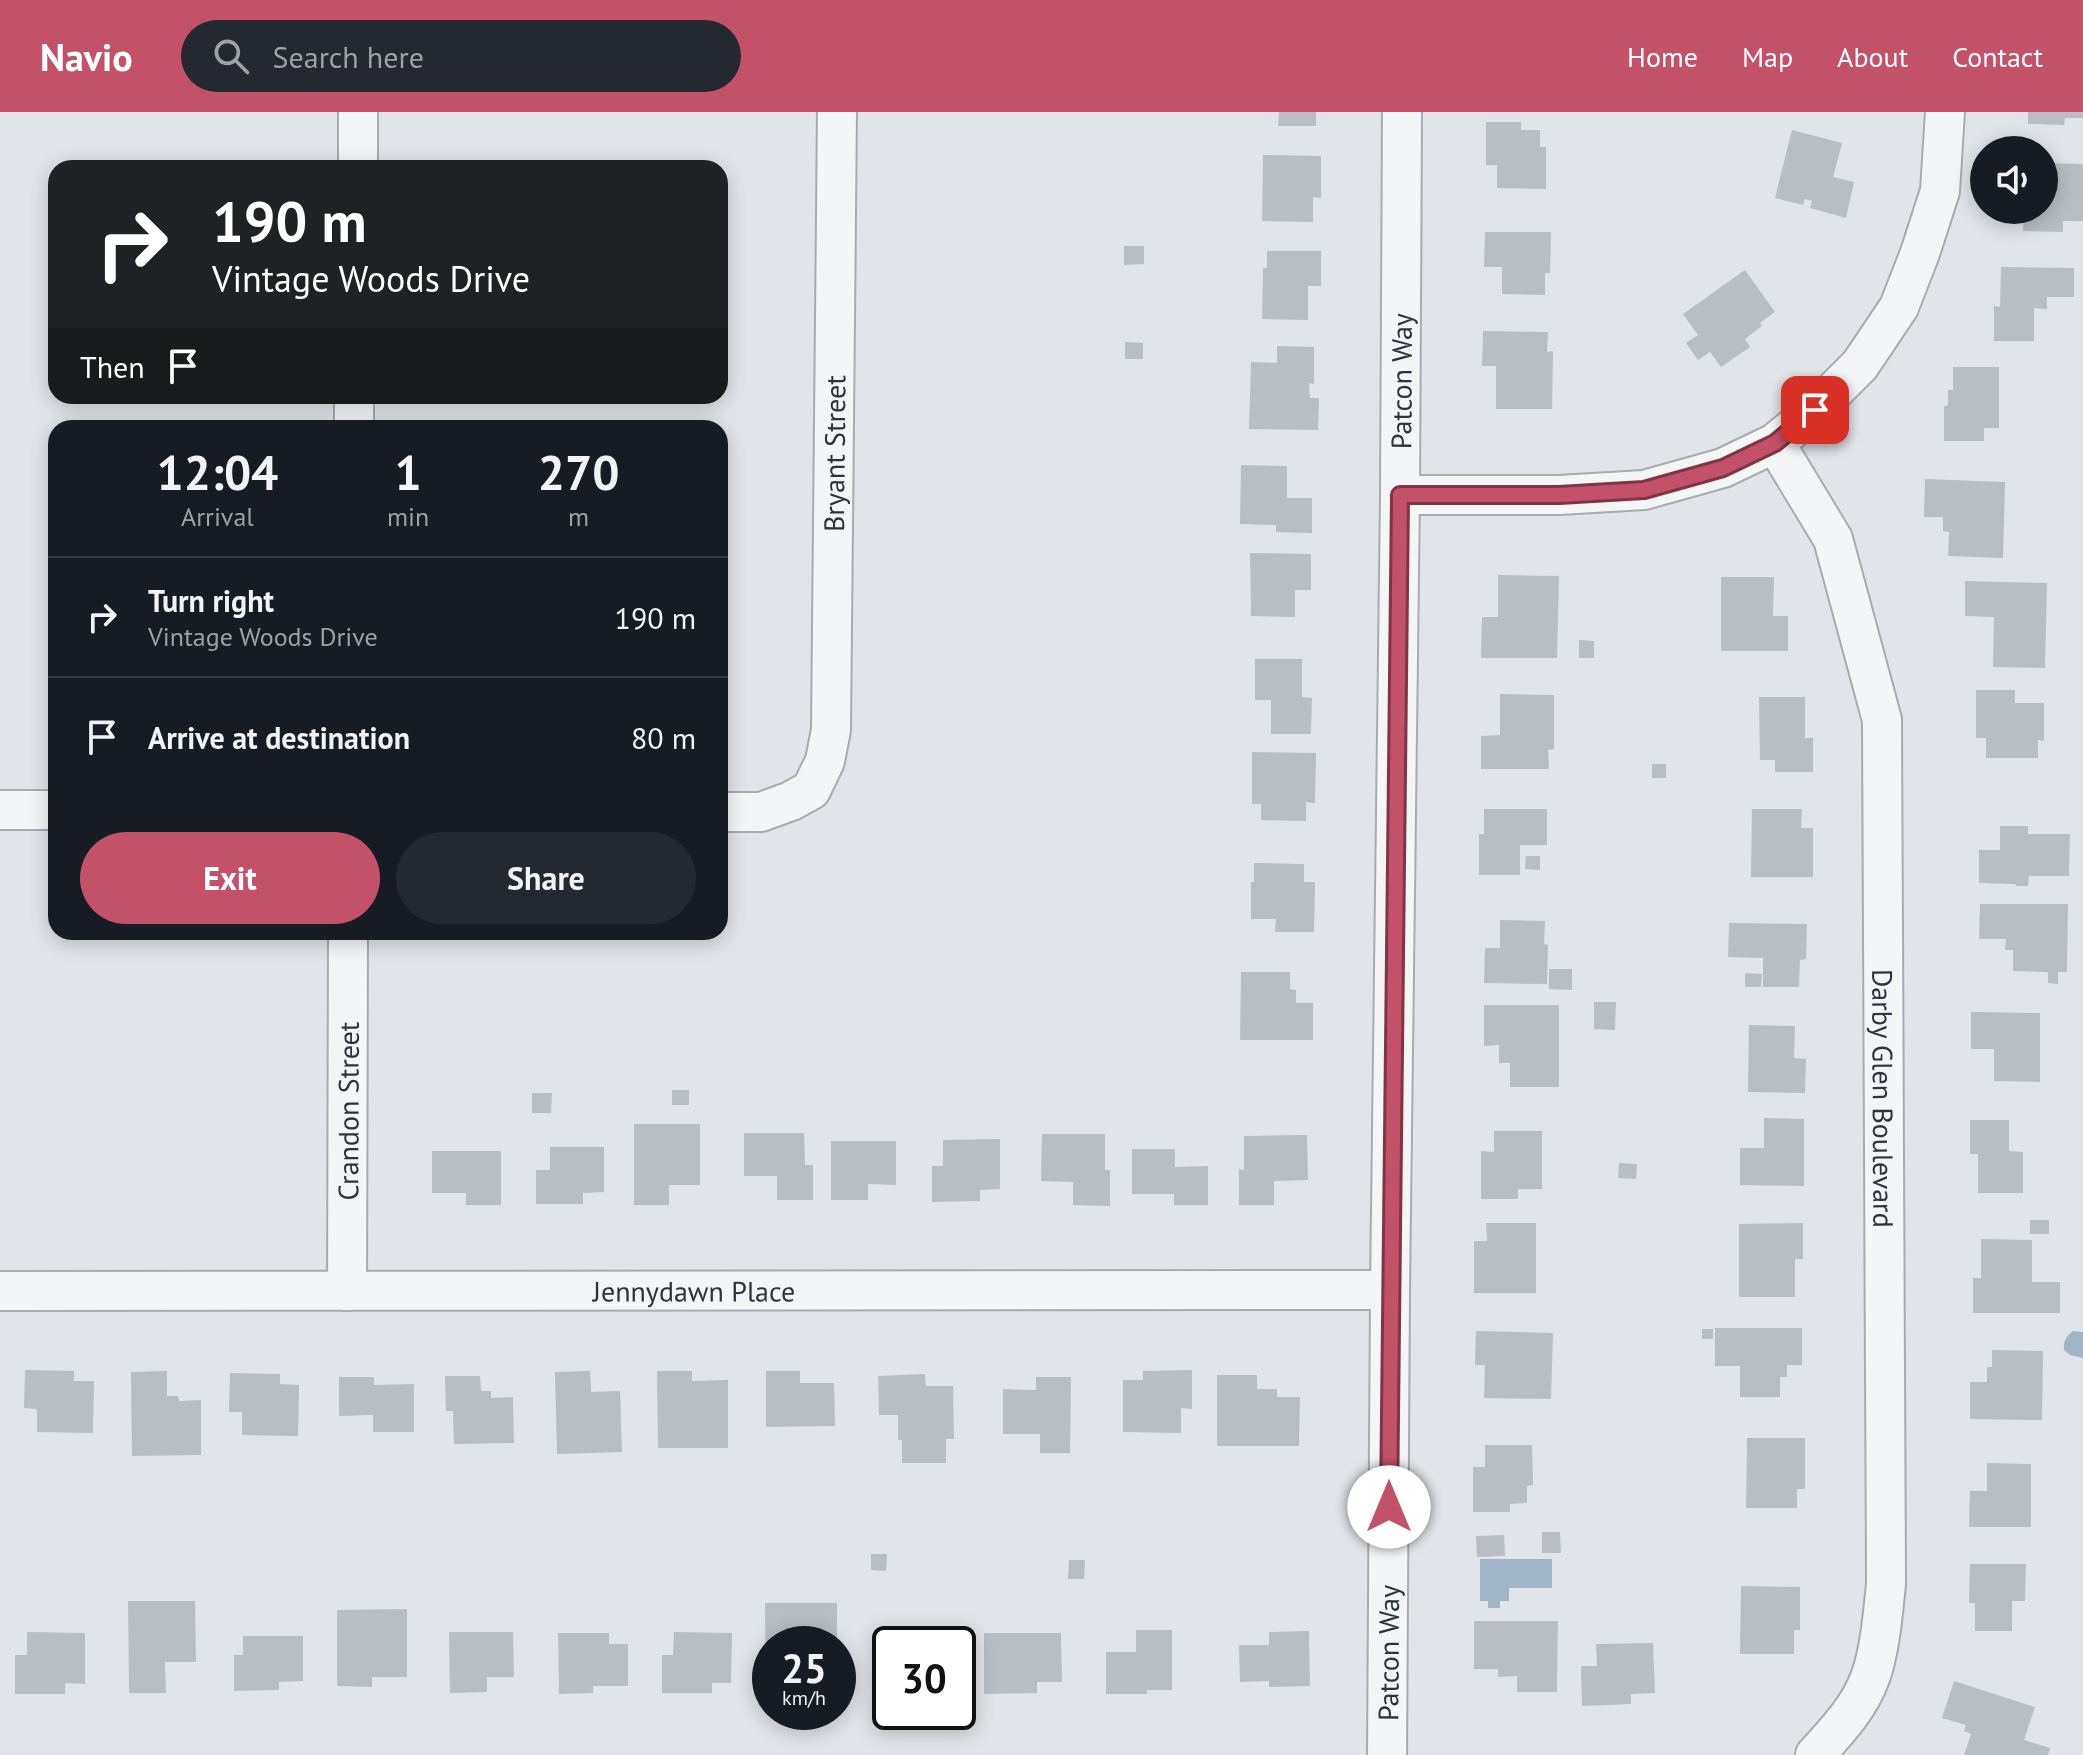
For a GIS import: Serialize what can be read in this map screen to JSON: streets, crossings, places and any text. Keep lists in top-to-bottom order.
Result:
{
  "streets": {
    "street": [
      "Patcon Way",
      "Bryant Street",
      "Darby Glen Boulevard",
      "Crandon Street",
      "Jennydawn Place"
    ]
  },
  "crossings": [
    ["Patcon Way", "Jennydawn Place"],
    ["Crandon Street", "Jennydawn Place"]
  ],
  "page": {
    "header": "Navio",
    "search": "Search here",
    "nav": [
      "Home",
      "Map",
      "About",
      "Contact"
    ],
    "turn": ["190 m", "Vintage Woods Drive"],
    "then": "Then",
    "eta": [
      "12:04",
      "Arrival",
      "1",
      "min",
      "270",
      "m"
    ],
    "list": [
      {
        "name": "Turn right",
        "note": "Vintage Woods Drive",
        "value": "190 m"
      },
      {
        "name": "Arrive at destination",
        "value": "80 m"
      }
    ],
    "buttons": ["Exit", "Share"],
    "speed": "25 km/h",
    "limit": "30"
  }
}
